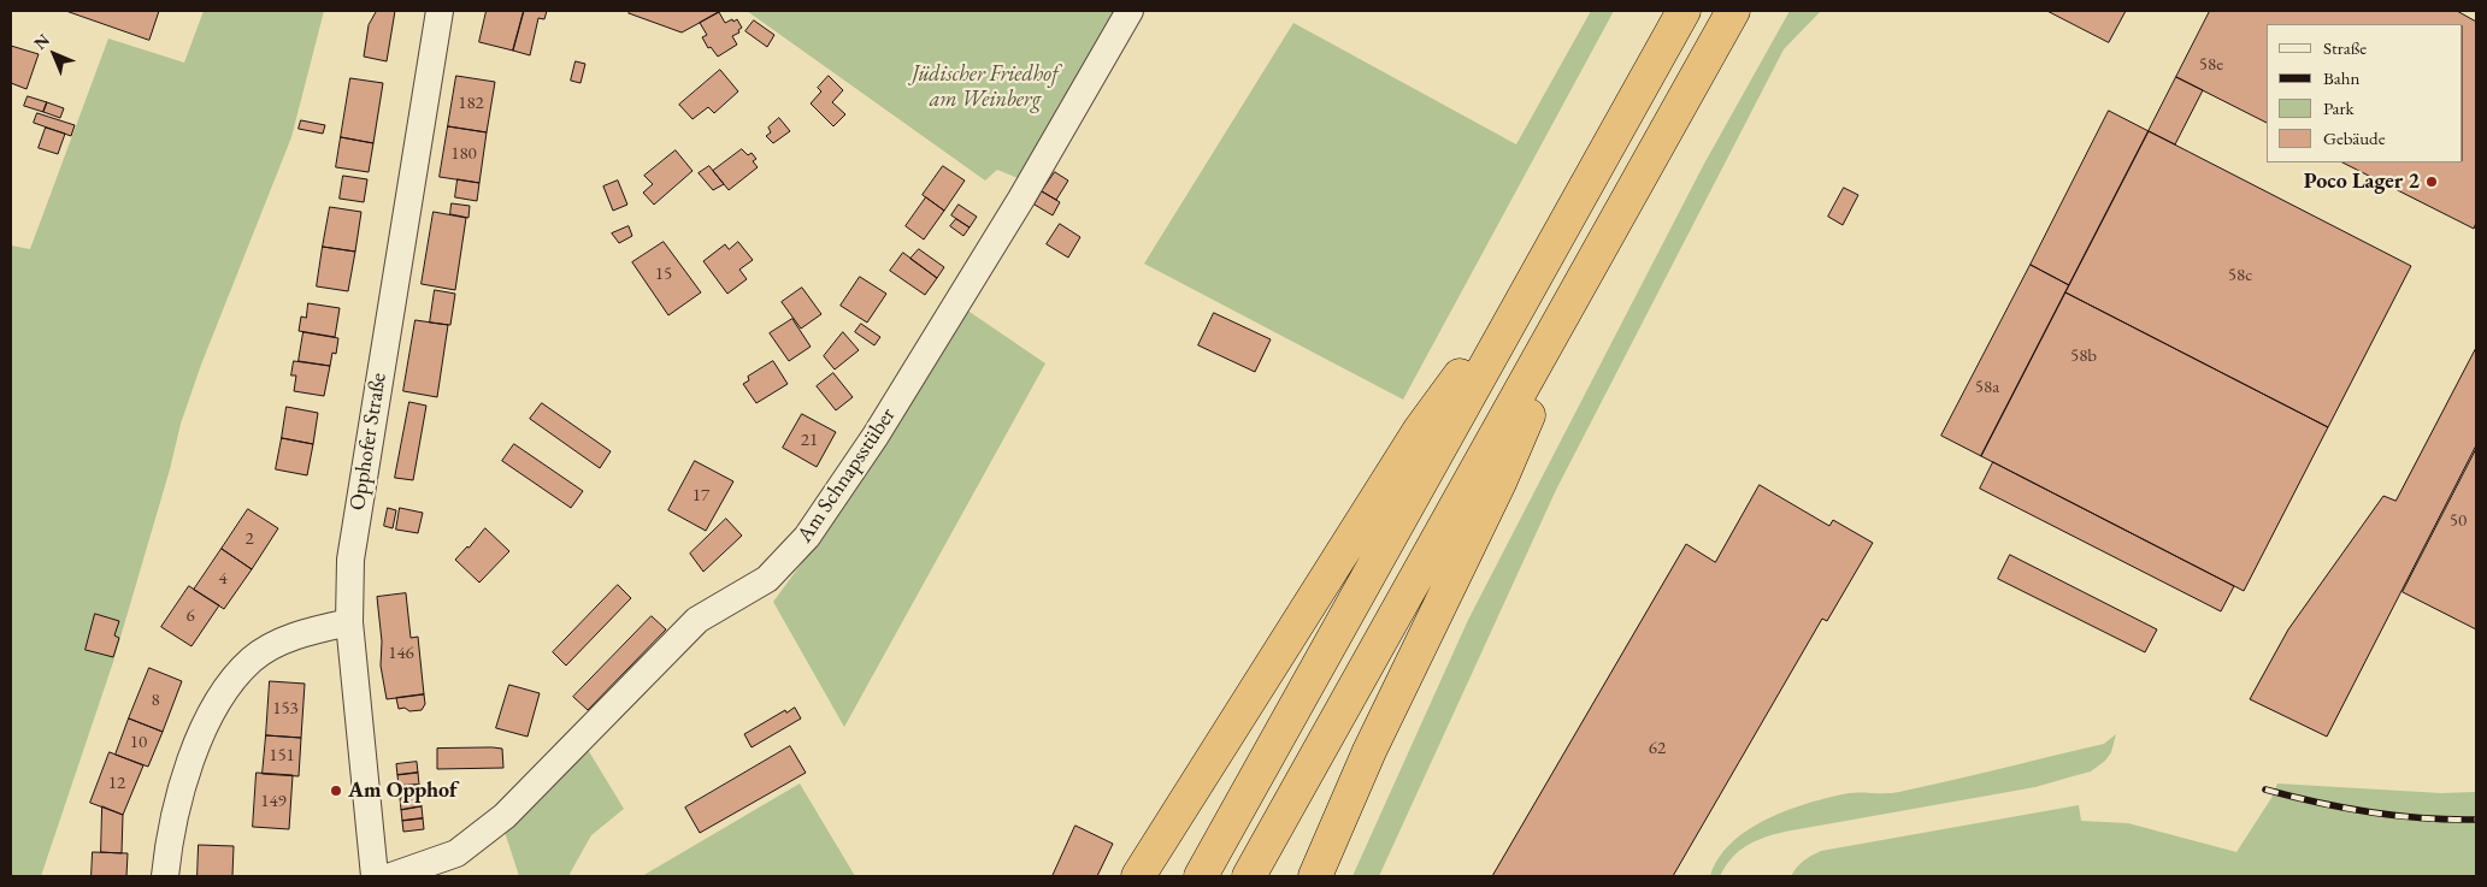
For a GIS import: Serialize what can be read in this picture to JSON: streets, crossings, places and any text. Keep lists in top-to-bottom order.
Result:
{
  "streets": {
    "street": ["Opphofer Straße", "Am Schnapsstüber"]
  },
  "parks": ["Jüdischer Friedhof am Weinberg"],
  "places": ["Poco Lager 2", "Am Opphof"],
  "house_numbers": [
    "58e",
    "182",
    "180",
    "15",
    "58c",
    "58b",
    "58a",
    "21",
    "17",
    "50",
    "2",
    "4",
    "6",
    "146",
    "8",
    "153",
    "10",
    "62",
    "151",
    "12",
    "149"
  ],
  "legend": [
    "Straße",
    "Bahn",
    "Park",
    "Gebäude"
  ],
  "north": "top left"
}
